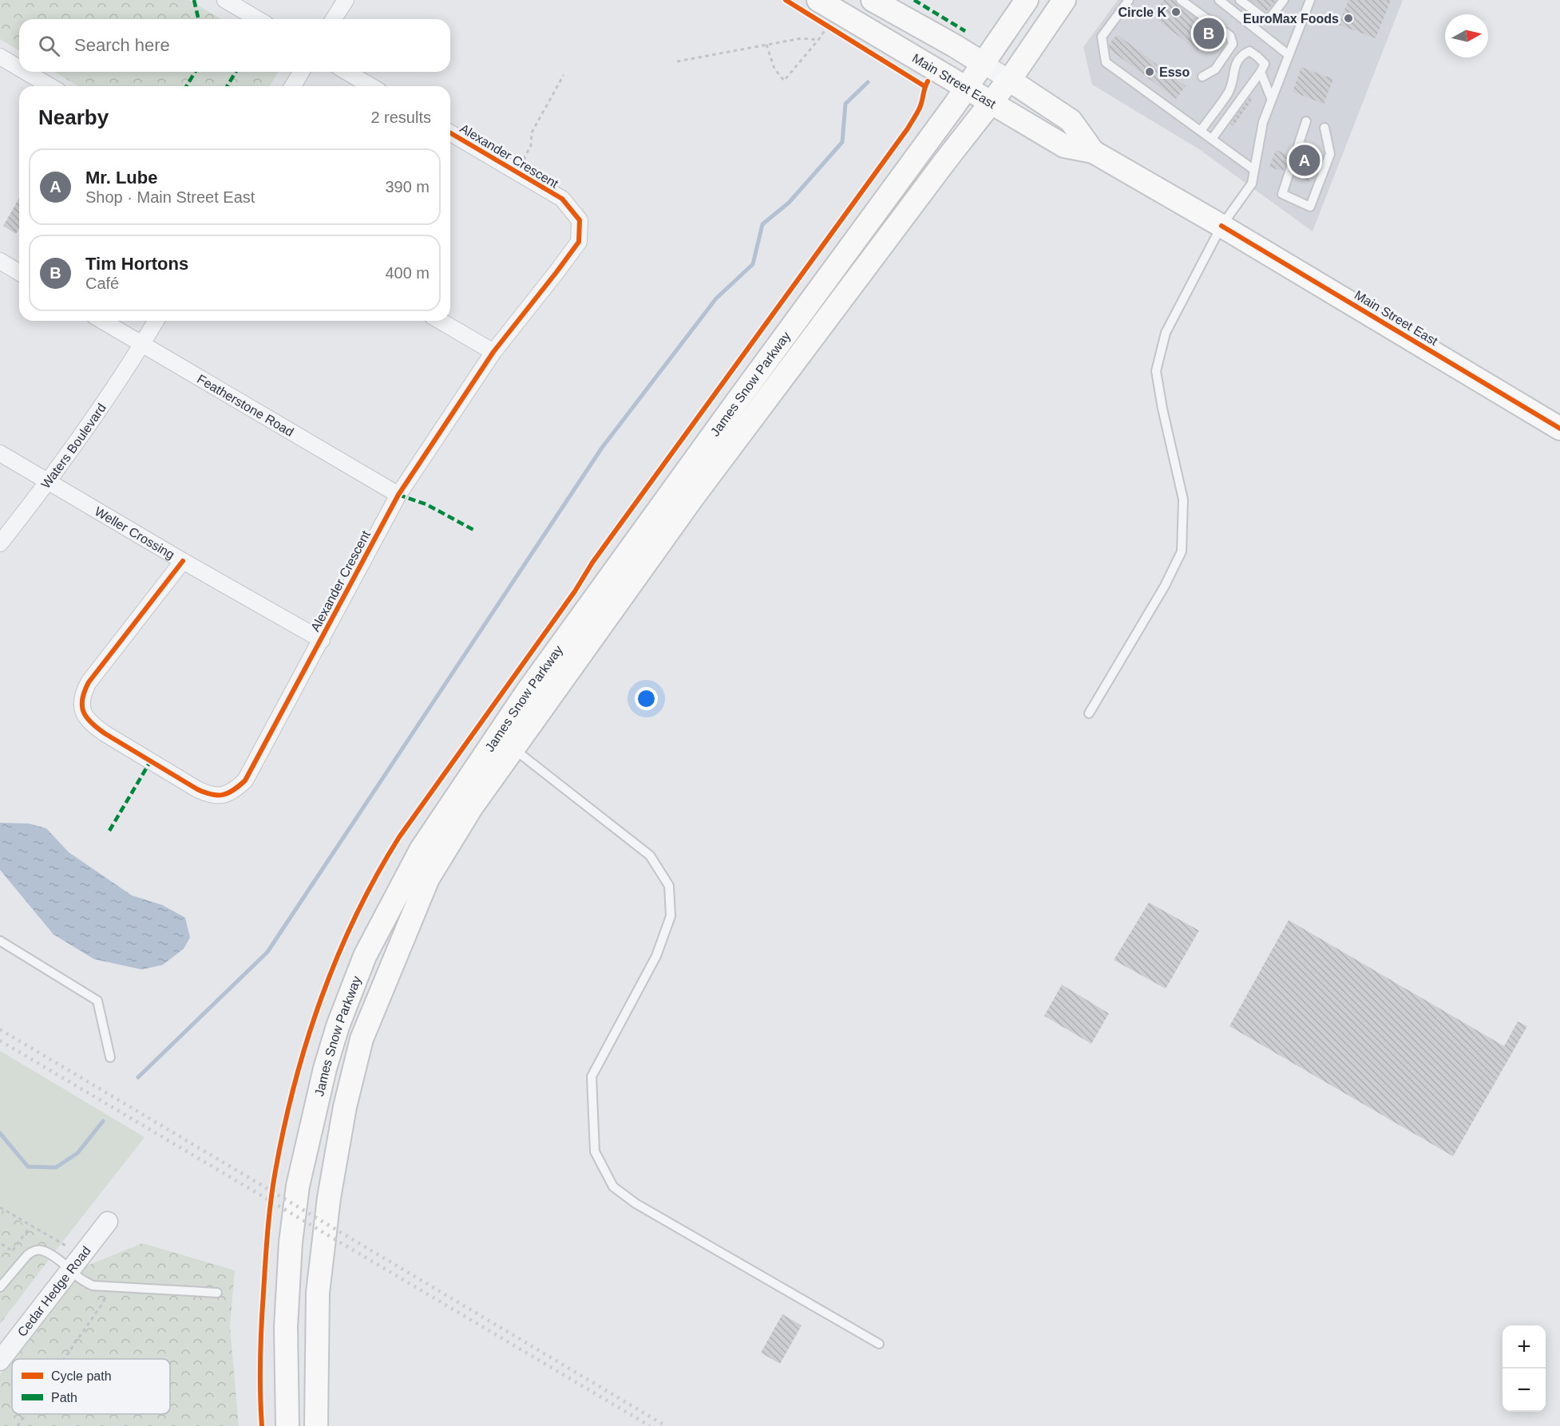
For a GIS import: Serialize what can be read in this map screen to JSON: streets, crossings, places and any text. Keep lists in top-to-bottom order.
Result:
{
  "streets": {
    "main road": ["Main Street East", "James Snow Parkway"],
    "street": [
      "Alexander Crescent",
      "Featherstone Road",
      "Waters Boulevard",
      "Weller Crossing",
      "Cedar Hedge Road"
    ]
  },
  "crossings": [
    ["Main Street East", "James Snow Parkway"],
    ["Alexander Crescent", "Featherstone Road"],
    ["Alexander Crescent", "Weller Crossing"],
    ["Featherstone Road", "Waters Boulevard"],
    ["Waters Boulevard", "Weller Crossing"]
  ],
  "places": ["Circle K", "EuroMax Foods", "Esso"],
  "legend": ["Cycle path", "Path"],
  "north": "right",
  "page": {
    "pins": ["B", "A"],
    "search": "Search here",
    "heading": ["Nearby", "2 results"],
    "list": [
      {
        "mark": "A",
        "name": "Mr. Lube",
        "note": "Shop · Main Street East",
        "value": "390 m"
      },
      {
        "mark": "B",
        "name": "Tim Hortons",
        "note": "Café",
        "value": "400 m"
      }
    ],
    "map_buttons": ["+", "−"]
  }
}
